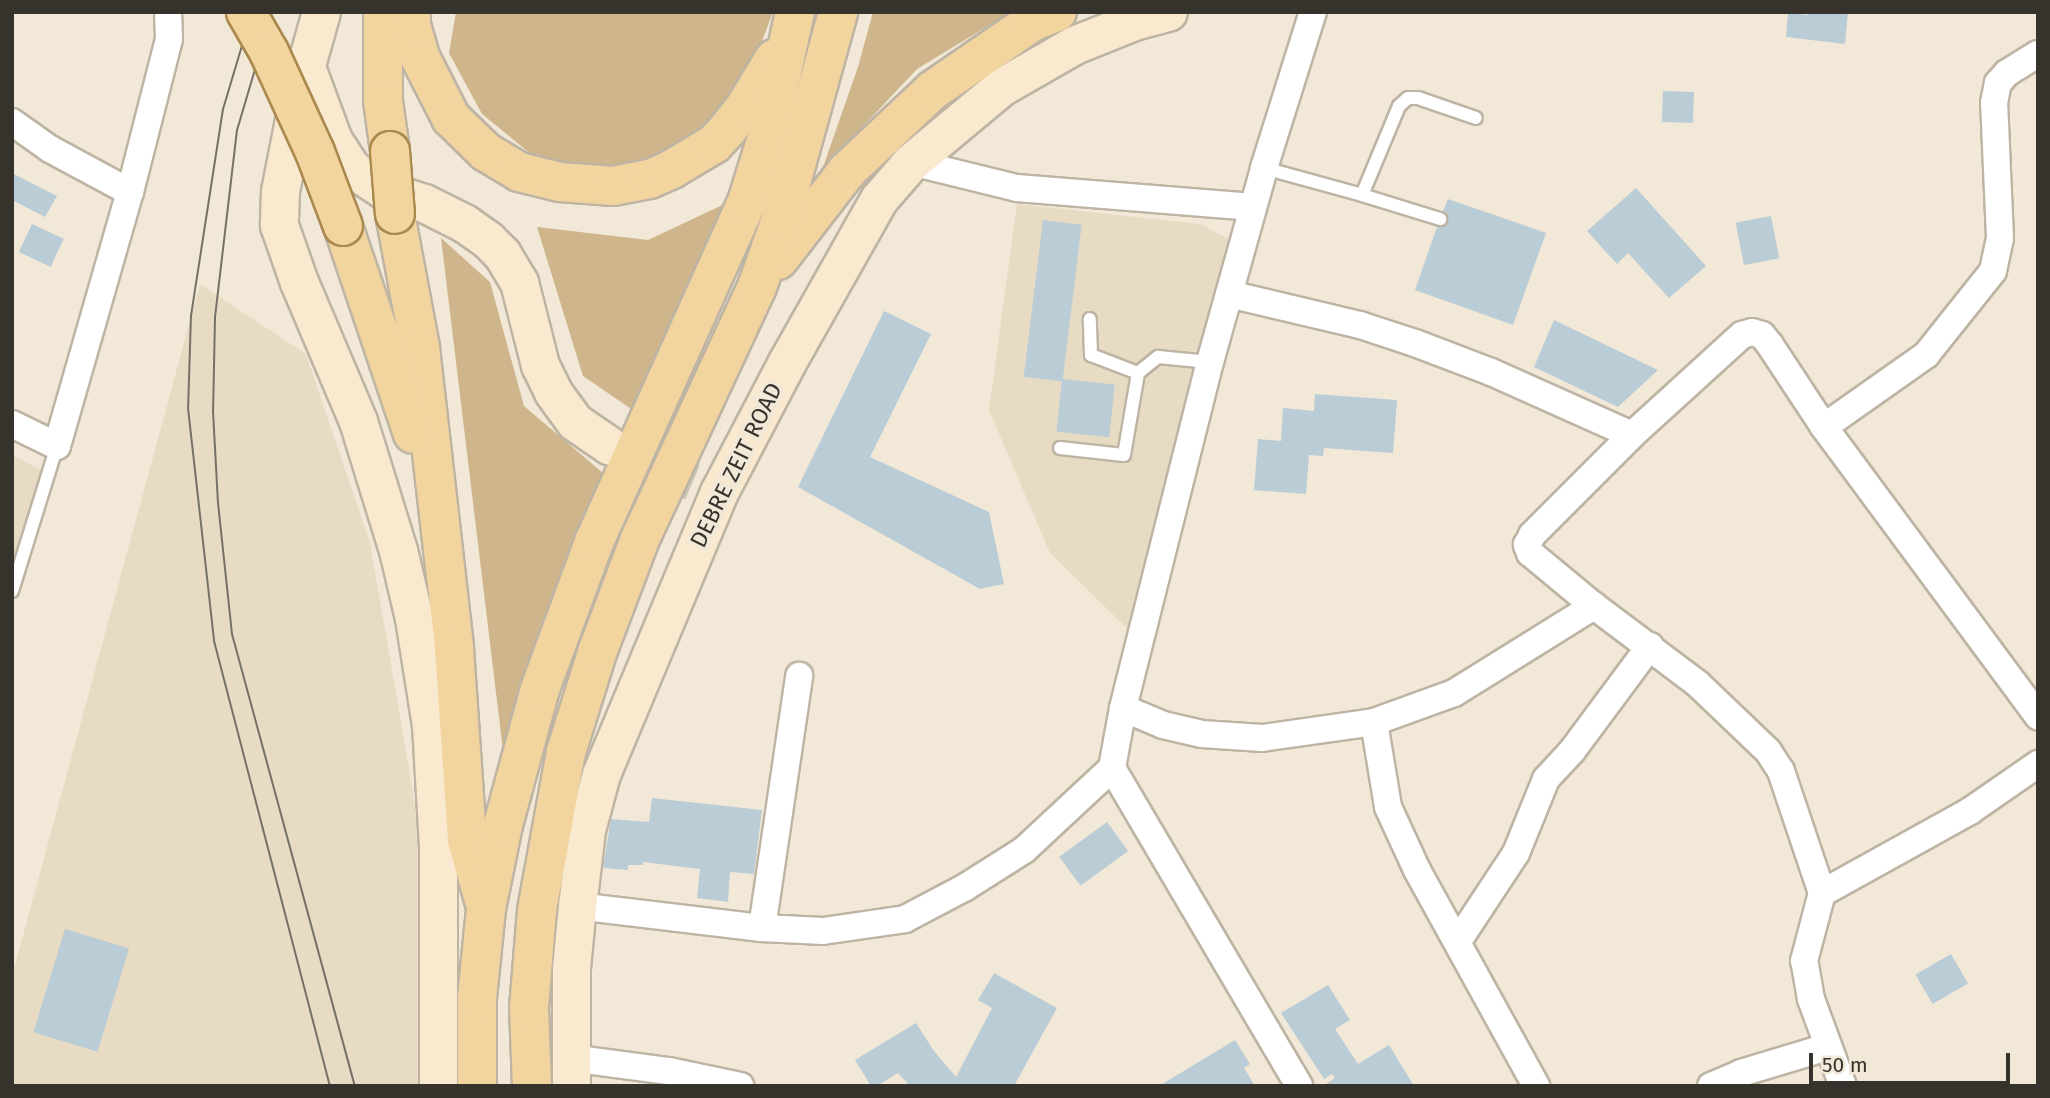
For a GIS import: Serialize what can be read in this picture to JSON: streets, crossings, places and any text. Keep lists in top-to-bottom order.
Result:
{
  "streets": {
    "main road": ["DEBRE ZEIT ROAD"]
  },
  "scale_bar": "50 m"
}
